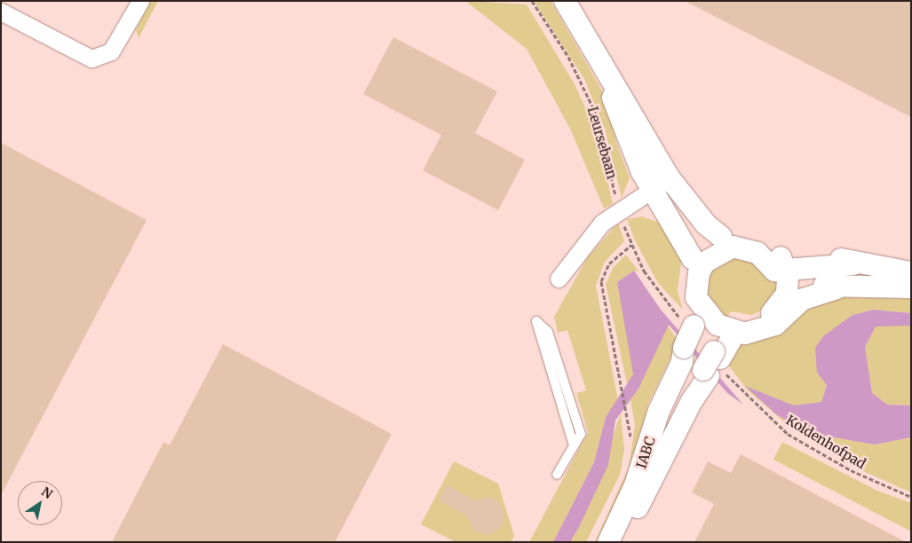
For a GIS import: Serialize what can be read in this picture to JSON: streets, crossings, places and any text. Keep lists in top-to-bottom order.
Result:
{
  "streets": {
    "street": ["Leursebaan", "IABC"],
    "path": ["Koldenhofpad"]
  },
  "crossings": [
    ["Leursebaan", "Koldenhofpad"],
    ["Leursebaan", "IABC"],
    ["Koldenhofpad", "IABC"]
  ],
  "north": "top right"
}
